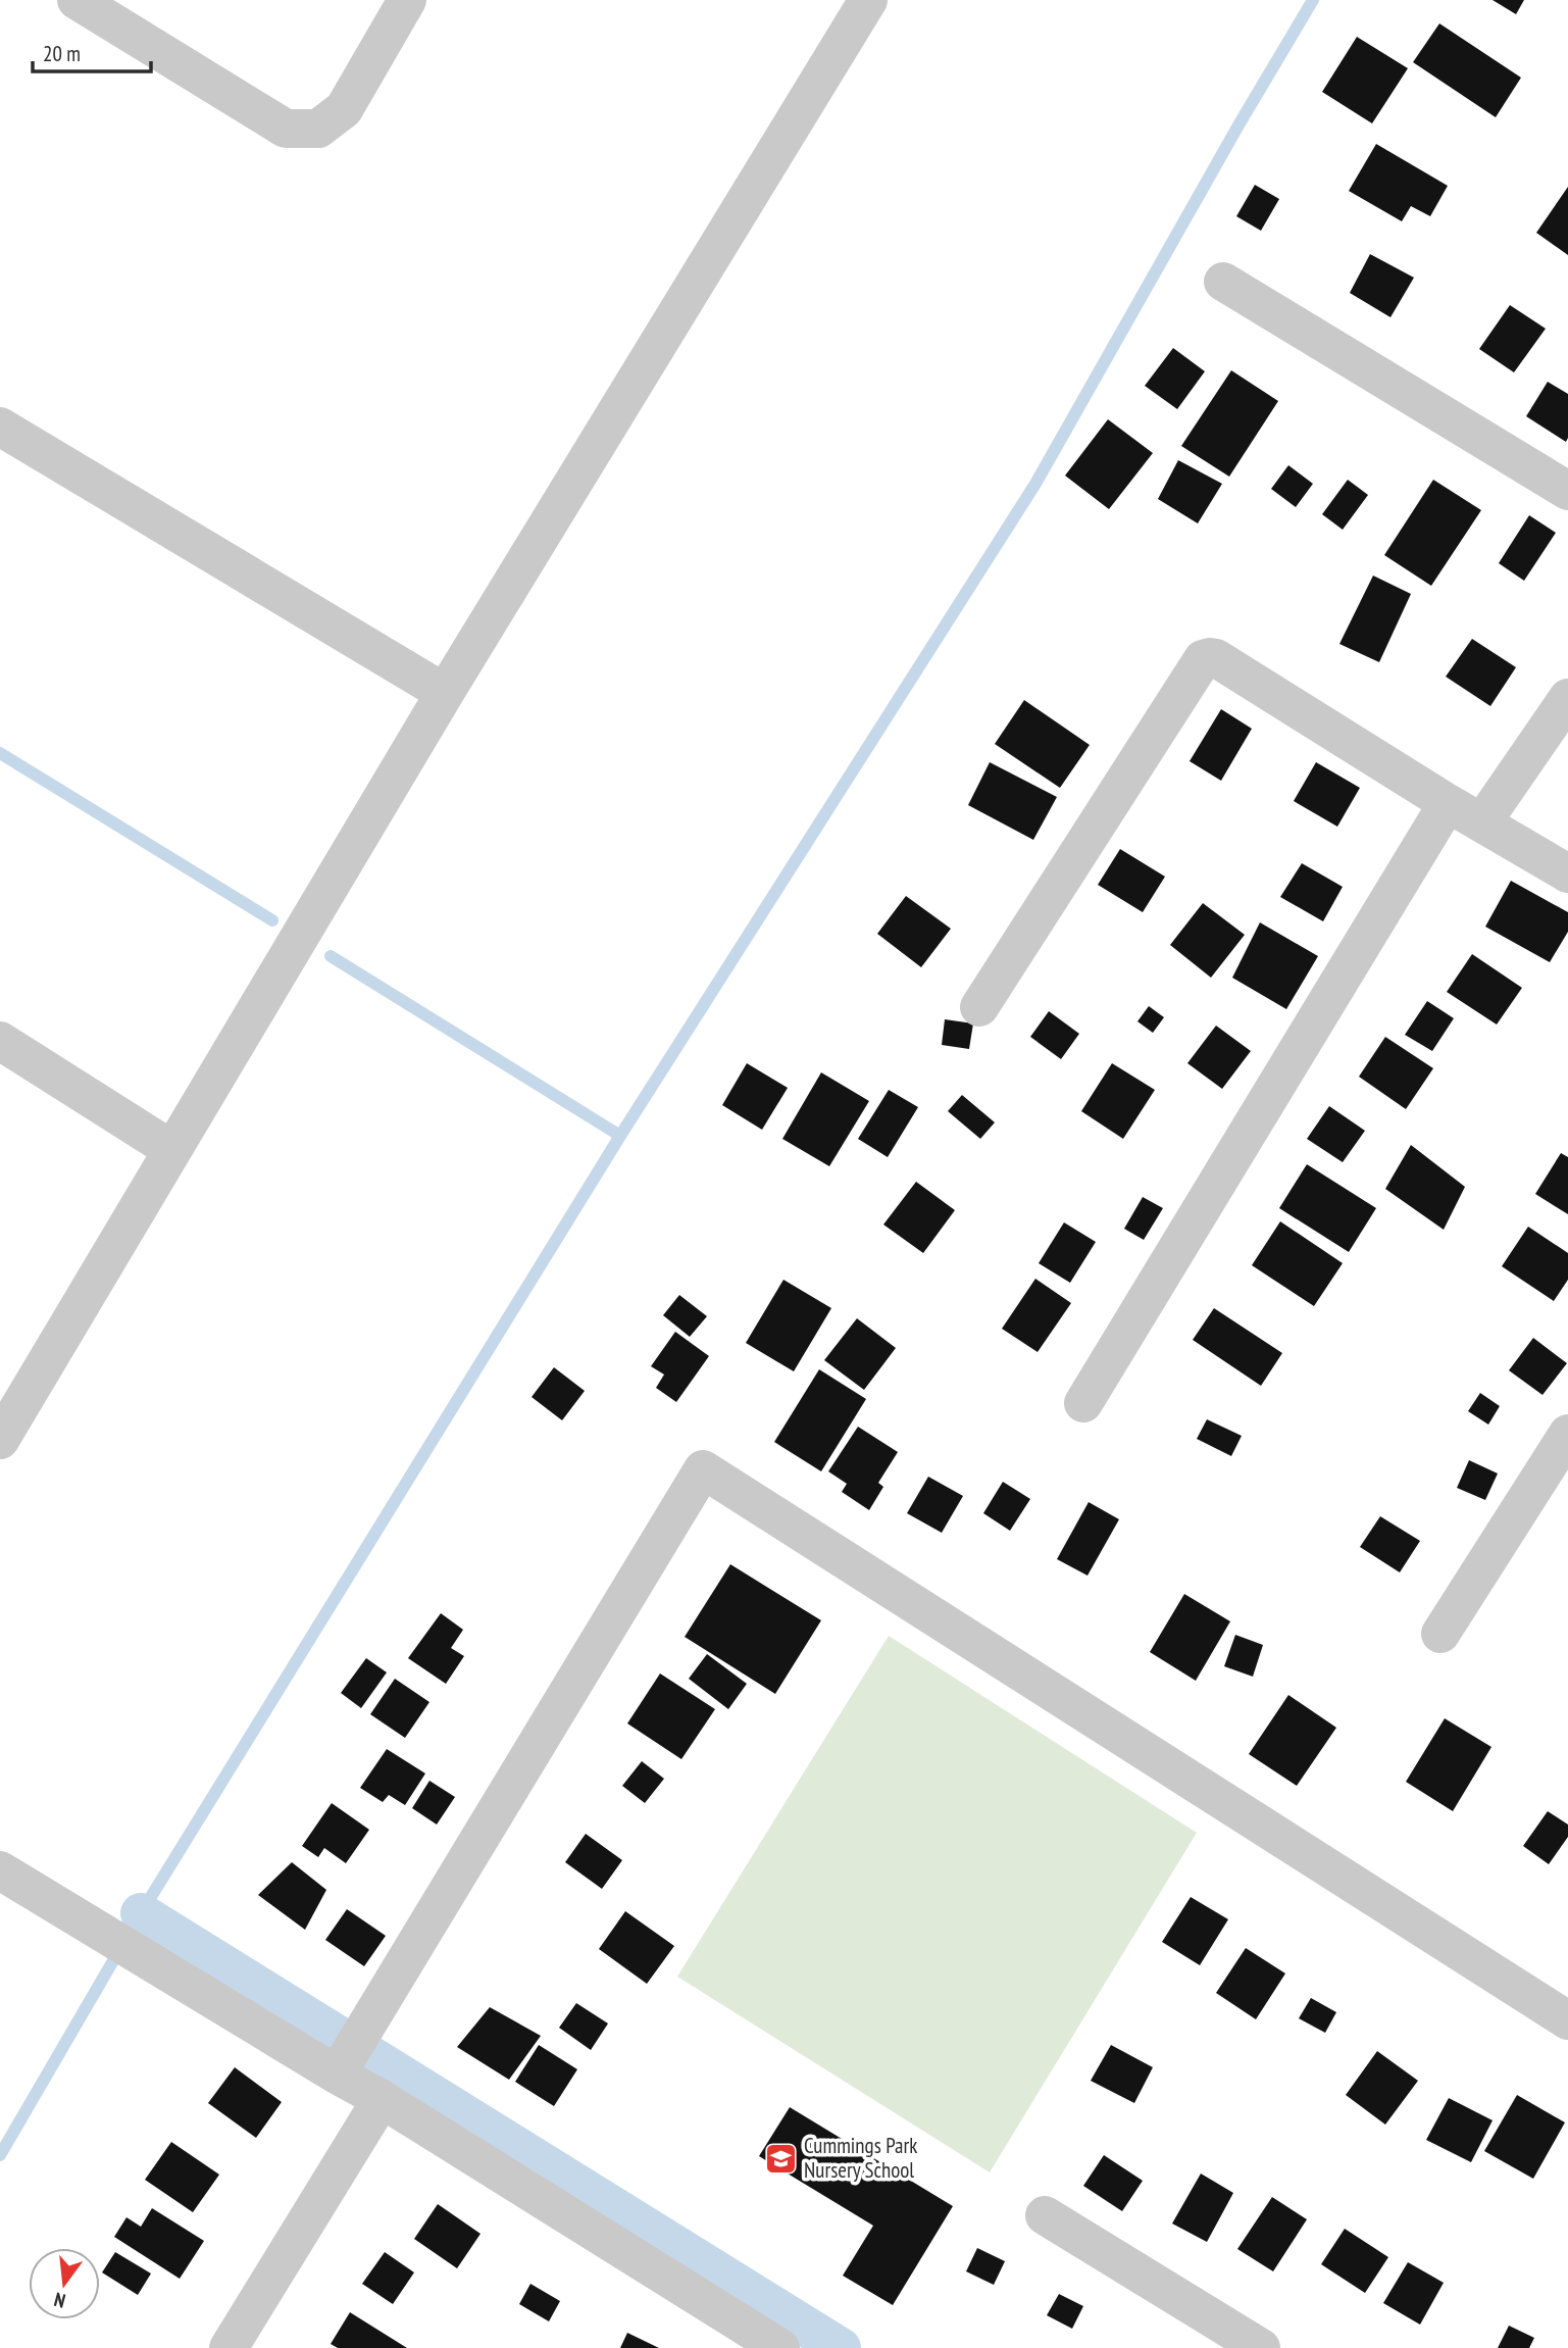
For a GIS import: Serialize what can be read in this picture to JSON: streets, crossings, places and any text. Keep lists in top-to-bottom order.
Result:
{
  "places": {
    "school or university": ["Cummings Park Nursery School"]
  },
  "scale_bar": "20 m",
  "north": "bottom"
}
